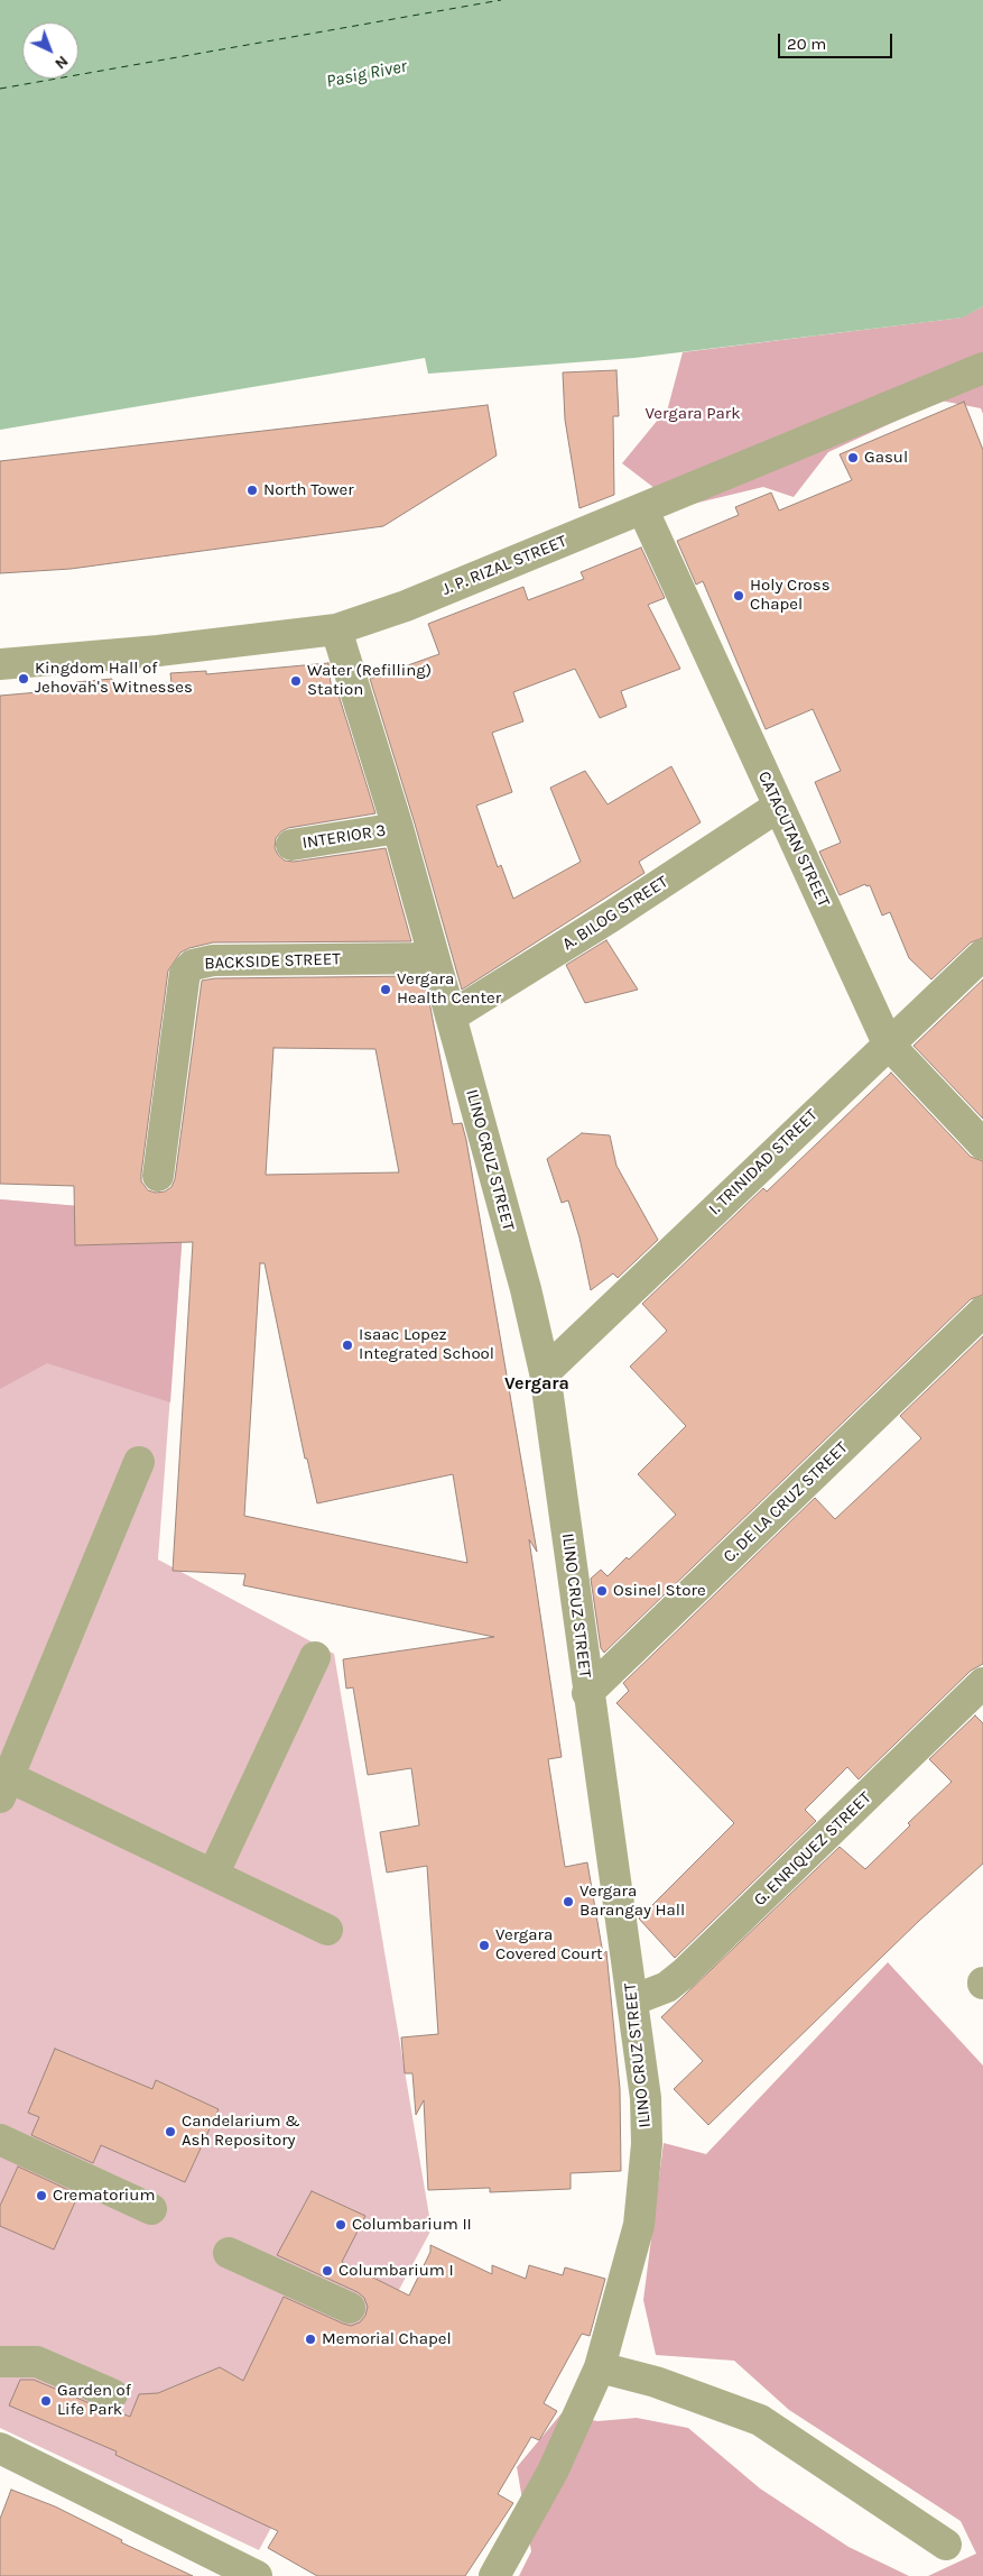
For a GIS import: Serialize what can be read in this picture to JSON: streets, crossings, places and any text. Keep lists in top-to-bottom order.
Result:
{
  "streets": {
    "street": [
      "J. P. RIZAL STREET",
      "INTERIOR 3",
      "CATACUTAN STREET",
      "A. BILOG STREET",
      "BACKSIDE STREET",
      "ILINO CRUZ STREET",
      "I. TRINIDAD STREET",
      "C. DE LA CRUZ STREET",
      "G. ENRIQUEZ STREET"
    ]
  },
  "crossings": [
    ["J. P. RIZAL STREET", "CATACUTAN STREET"],
    ["J. P. RIZAL STREET", "ILINO CRUZ STREET"],
    ["INTERIOR 3", "ILINO CRUZ STREET"],
    ["CATACUTAN STREET", "A. BILOG STREET"],
    ["CATACUTAN STREET", "I. TRINIDAD STREET"],
    ["A. BILOG STREET", "ILINO CRUZ STREET"],
    ["BACKSIDE STREET", "ILINO CRUZ STREET"],
    ["ILINO CRUZ STREET", "I. TRINIDAD STREET"],
    ["ILINO CRUZ STREET", "C. DE LA CRUZ STREET"],
    ["ILINO CRUZ STREET", "G. ENRIQUEZ STREET"]
  ],
  "districts": ["Vergara"],
  "water": ["Pasig River"],
  "parks": ["Vergara Park"],
  "places": [
    "Gasul",
    "North Tower",
    "Holy Cross Chapel",
    "Kingdom Hall of Jehovah's Witnesses",
    "Water (Refilling) Station",
    "Vergara Health Center",
    "Isaac Lopez Integrated School",
    "Osinel Store",
    "Vergara Barangay Hall",
    "Vergara Covered Court",
    "Candelarium & Ash Repository",
    "Crematorium",
    "Columbarium II",
    "Columbarium I",
    "Memorial Chapel",
    "Garden of Life Park"
  ],
  "scale_bar": "20 m",
  "north": "bottom right"
}
